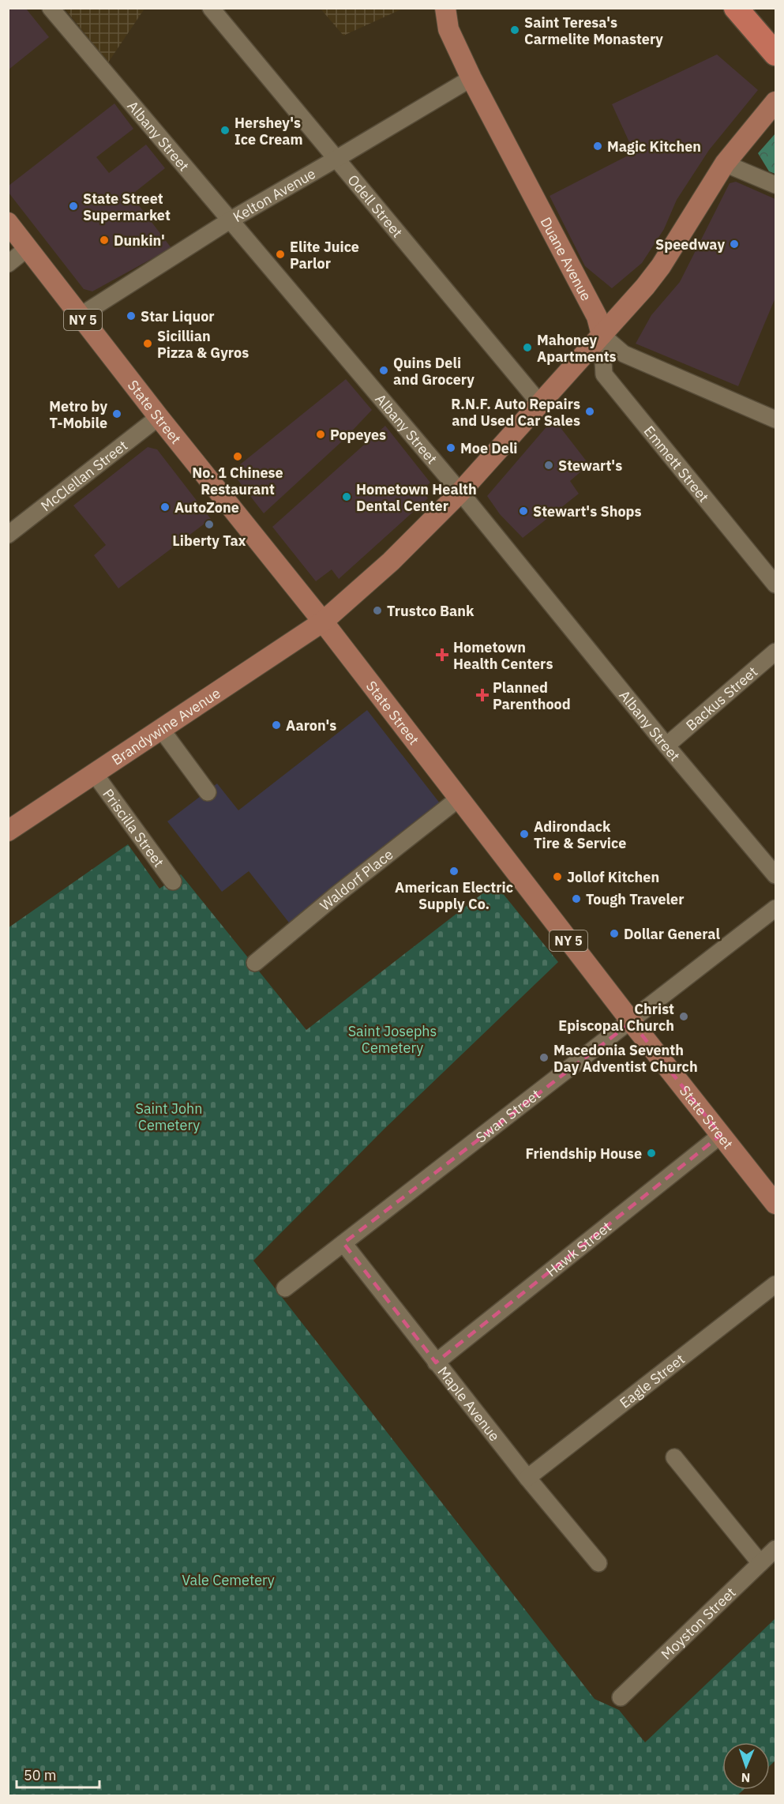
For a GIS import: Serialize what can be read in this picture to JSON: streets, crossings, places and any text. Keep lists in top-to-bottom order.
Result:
{
  "streets": {
    "main road": [
      "Duane Avenue",
      "NY 5",
      "State Street",
      "Brandywine Avenue"
    ],
    "street": [
      "Albany Street",
      "Kelton Avenue",
      "Odell Street",
      "Emmett Street",
      "McClellan Street",
      "Backus Street",
      "Priscilla Street",
      "Waldorf Place",
      "Swan Street",
      "Hawk Street",
      "Eagle Street",
      "Maple Avenue",
      "Moyston Street"
    ]
  },
  "crossings": [
    ["Albany Street", "Kelton Avenue"],
    ["Albany Street", "Backus Street"],
    ["Albany Street", "Brandywine Avenue"],
    ["Kelton Avenue", "Odell Street"],
    ["Kelton Avenue", "Duane Avenue"],
    ["Kelton Avenue", "State Street"],
    ["Odell Street", "Brandywine Avenue"],
    ["Duane Avenue", "Emmett Street"],
    ["Duane Avenue", "Brandywine Avenue"],
    ["State Street", "McClellan Street"],
    ["State Street", "Brandywine Avenue"],
    ["State Street", "Waldorf Place"],
    ["State Street", "Swan Street"],
    ["State Street", "Hawk Street"],
    ["Emmett Street", "Brandywine Avenue"],
    ["Brandywine Avenue", "Priscilla Street"],
    ["Swan Street", "Maple Avenue"],
    ["Hawk Street", "Maple Avenue"],
    ["Eagle Street", "Maple Avenue"]
  ],
  "parks": ["Saint Josephs Cemetery", "Saint John Cemetery", "Vale Cemetery"],
  "places": {
    "other": [
      "Saint Teresa's Carmelite Monastery",
      "Hershey's Ice Cream",
      "Magic Kitchen",
      "State Street Supermarket",
      "Dunkin'",
      "Speedway",
      "Elite Juice Parlor",
      "Star Liquor",
      "Sicillian Pizza & Gyros",
      "Mahoney Apartments",
      "Quins Deli and Grocery",
      "R.N.F. Auto Repairs and Used Car Sales",
      "Metro by T-Mobile",
      "Popeyes",
      "Moe Deli",
      "No. 1 Chinese Restaurant",
      "Stewart's",
      "Hometown Health Dental Center",
      "AutoZone",
      "Stewart's Shops",
      "Liberty Tax",
      "Trustco Bank",
      "Aaron's",
      "Adirondack Tire & Service",
      "American Electric Supply Co.",
      "Jollof Kitchen",
      "Tough Traveler",
      "Dollar General",
      "Christ Episcopal Church",
      "Macedonia Seventh Day Adventist Church",
      "Friendship House"
    ],
    "health": ["Hometown Health Centers", "Planned Parenthood"]
  },
  "scale_bar": "50 m",
  "north": "bottom"
}
